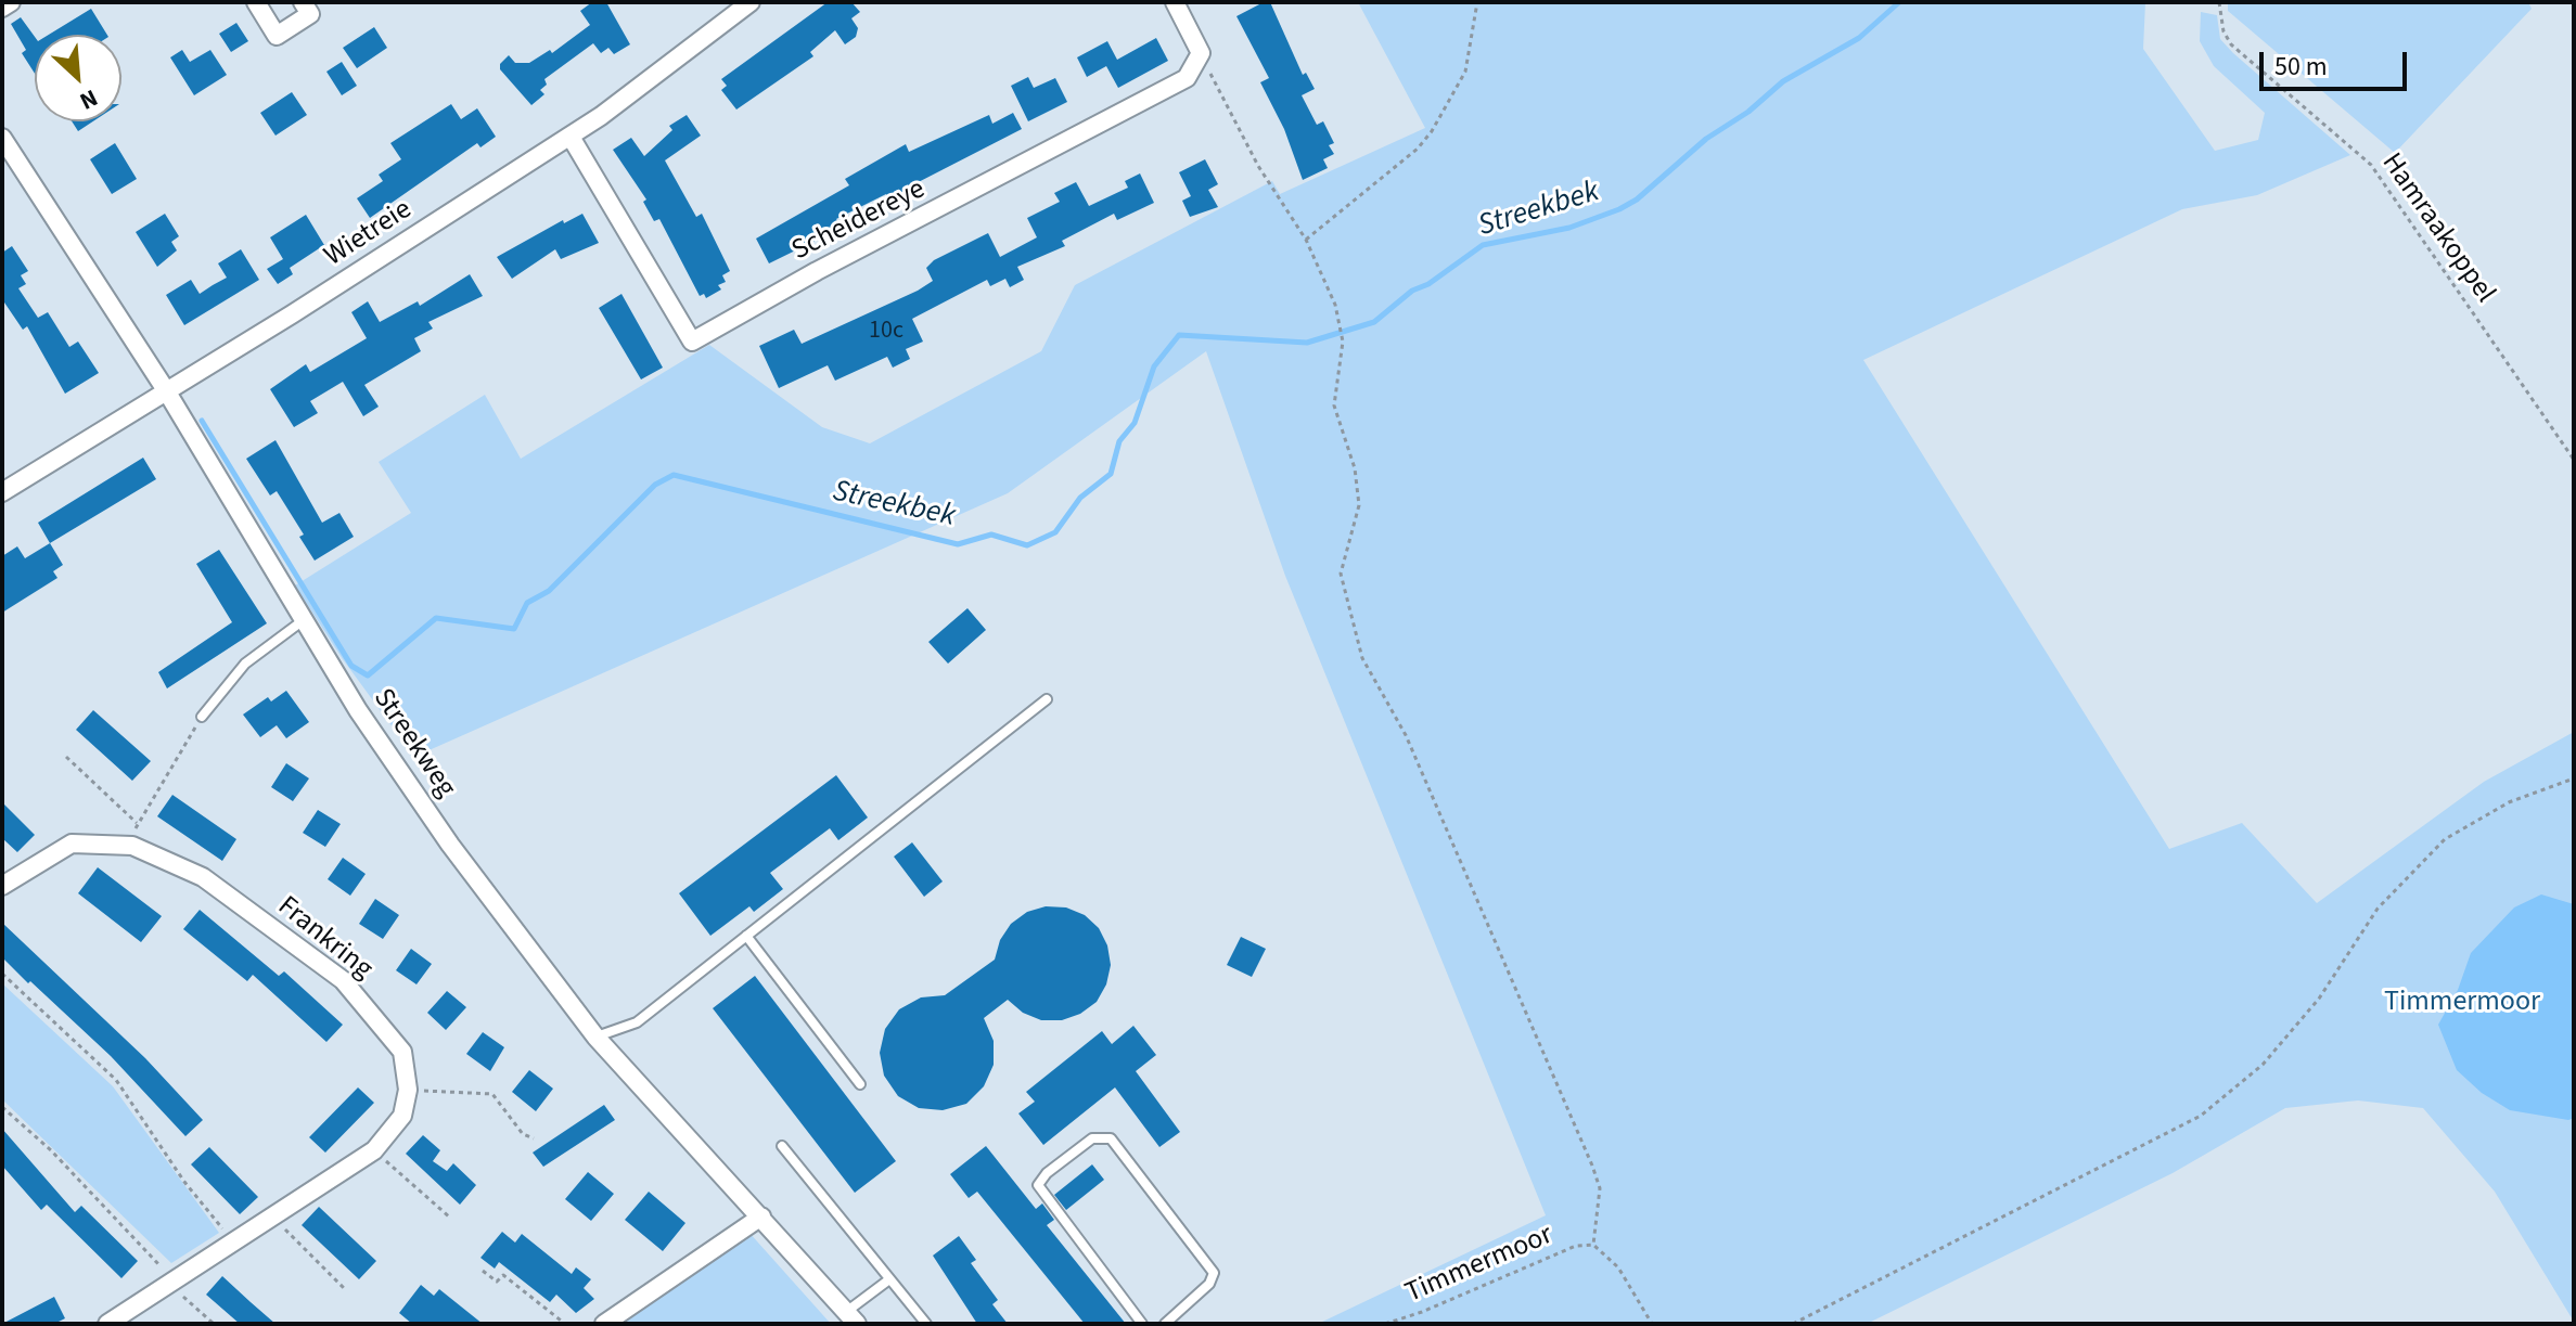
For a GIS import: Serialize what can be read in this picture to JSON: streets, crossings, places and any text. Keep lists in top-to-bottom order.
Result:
{
  "streets": {
    "street": [
      "Scheidereye",
      "Wietreie",
      "Streekweg",
      "Frankring"
    ],
    "path": ["Hamraakoppel", "Timmermoor"]
  },
  "crossings": [
    ["Scheidereye", "Wietreie"],
    ["Wietreie", "Streekweg"]
  ],
  "water": ["Streekbek"],
  "parks": ["Timmermoor"],
  "house_numbers": ["10c"],
  "scale_bar": "50 m",
  "north": "bottom right"
}
